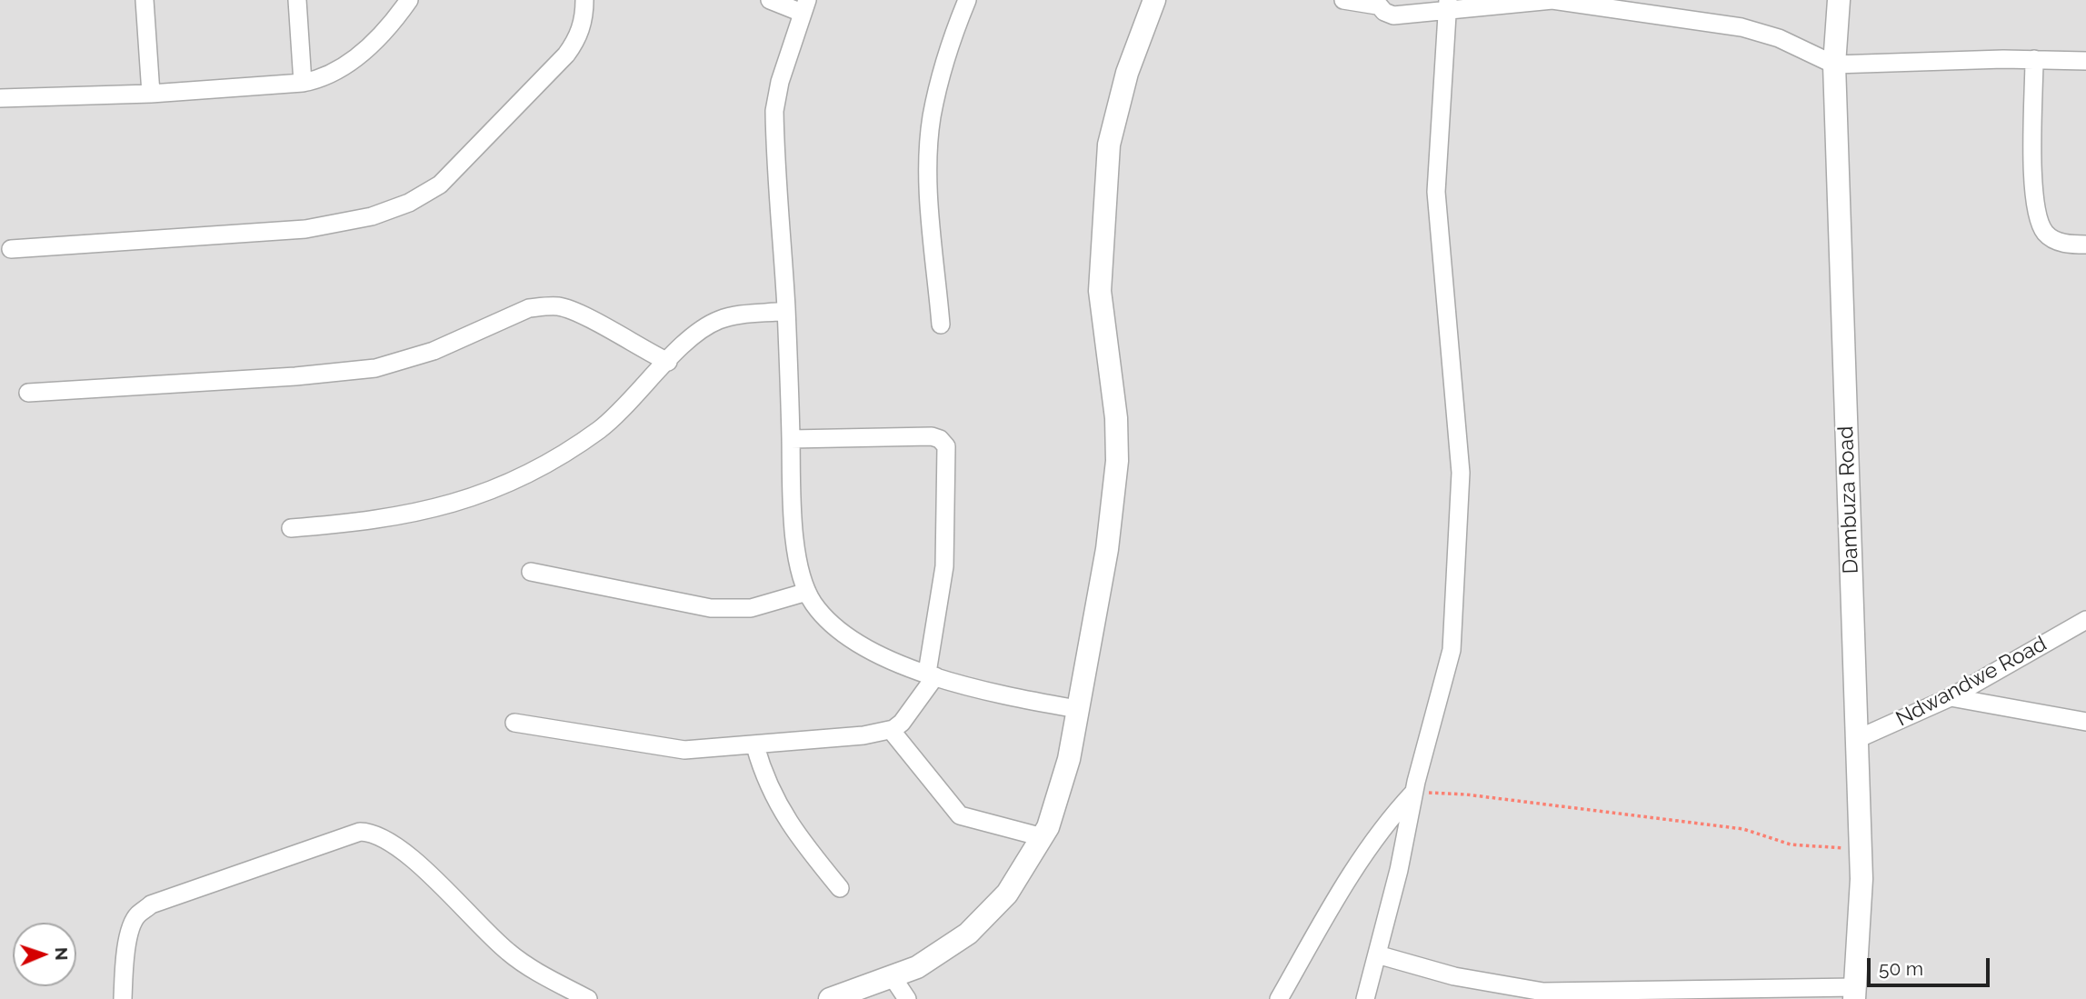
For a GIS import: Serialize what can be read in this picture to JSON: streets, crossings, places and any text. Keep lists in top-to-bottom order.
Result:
{
  "streets": {
    "street": ["Dambuza Road", "Ndwandwe Road"]
  },
  "crossings": [
    ["Dambuza Road", "Ndwandwe Road"]
  ],
  "scale_bar": "50 m",
  "north": "right"
}
